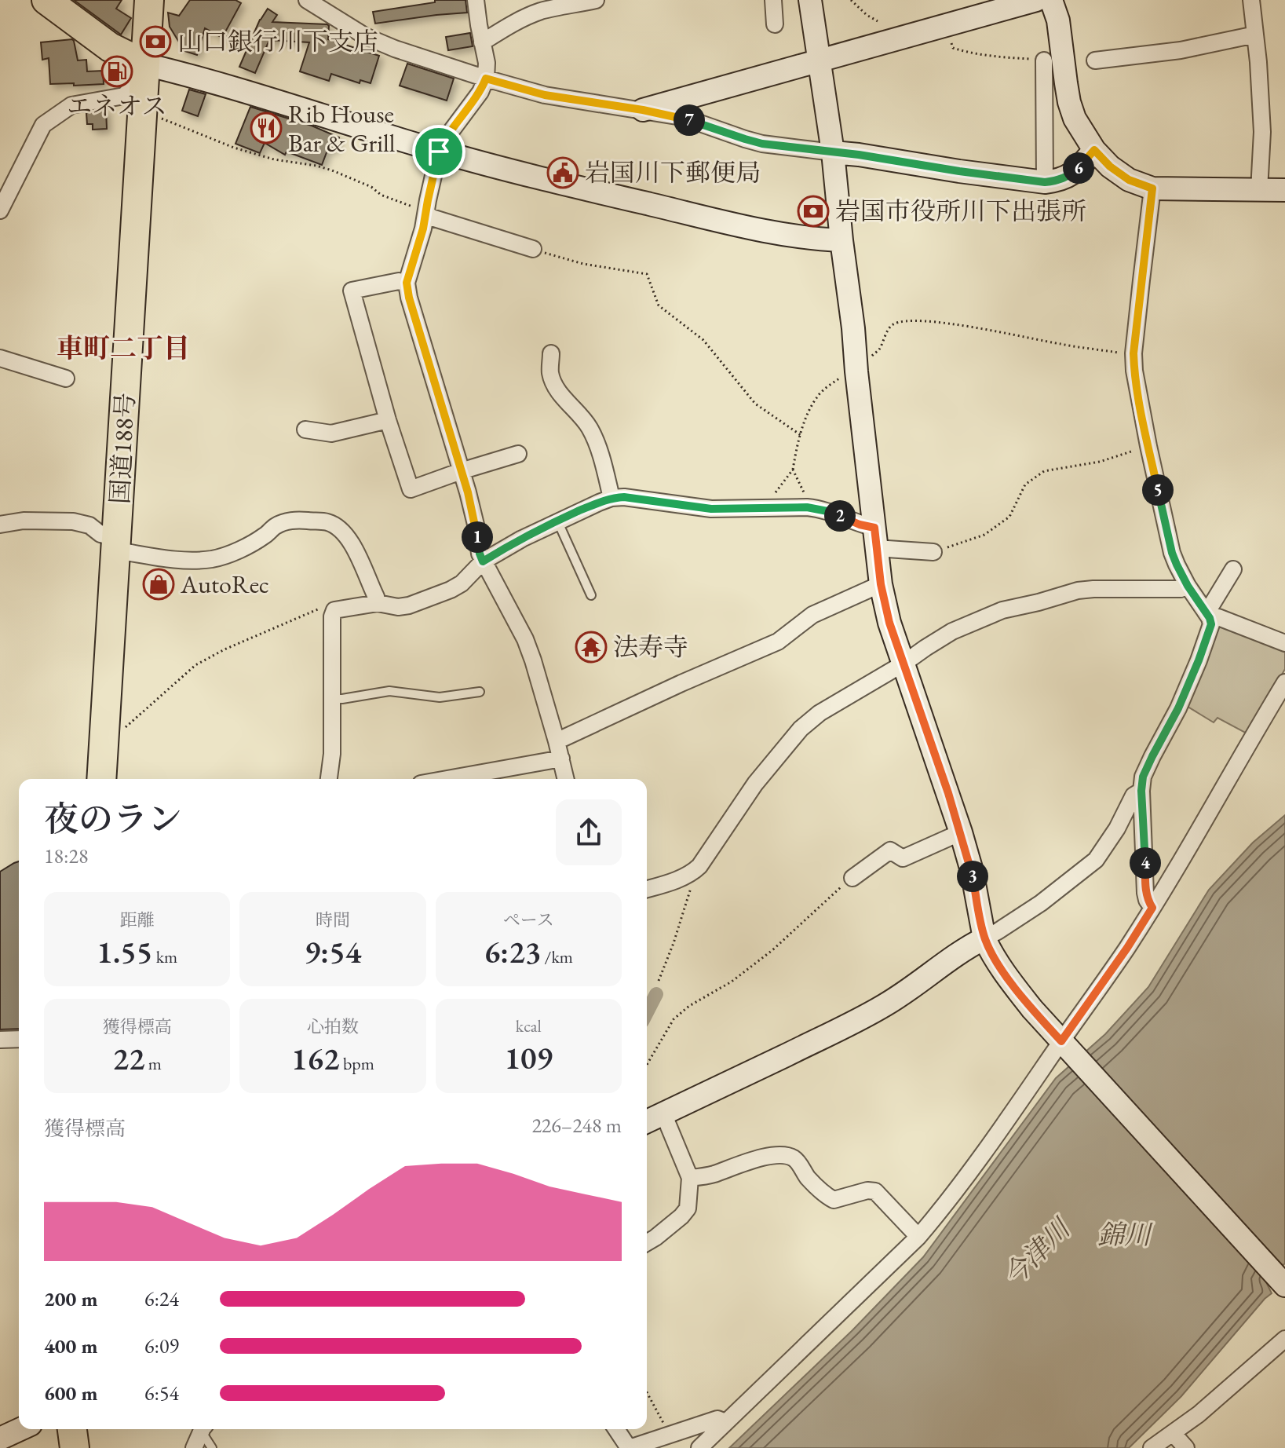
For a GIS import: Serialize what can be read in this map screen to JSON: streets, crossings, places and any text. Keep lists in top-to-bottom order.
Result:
{
  "streets": {
    "highway": ["国道188号"]
  },
  "districts": ["車町二丁目"],
  "water": ["錦川", "今津川"],
  "places": {
    "bank": ["山口銀行川下支店", "岩国市役所川下出張所"],
    "fuel station": ["エネオス"],
    "restaurant": ["Rib House Bar & Grill"],
    "public building": ["岩国川下郵便局"],
    "shop": ["AutoRec"],
    "temple": ["法寿寺"]
  },
  "page": {
    "pins": [
      "7",
      "6",
      "5",
      "2",
      "1",
      "4",
      "3"
    ],
    "heading": ["夜のラン", "18:28"],
    "stats": [
      ["距離", "1.55 km"],
      ["時間", "9:54"],
      ["ペース", "6:23 /km"],
      ["獲得標高", "22 m"],
      ["心拍数", "162 bpm"],
      ["kcal", "109"]
    ],
    "chart": ["獲得標高", "226–248 m"],
    "list": [
      {
        "name": "200 m",
        "note": "6:24"
      },
      {
        "name": "400 m",
        "note": "6:09"
      },
      {
        "name": "600 m",
        "note": "6:54"
      }
    ]
  }
}
